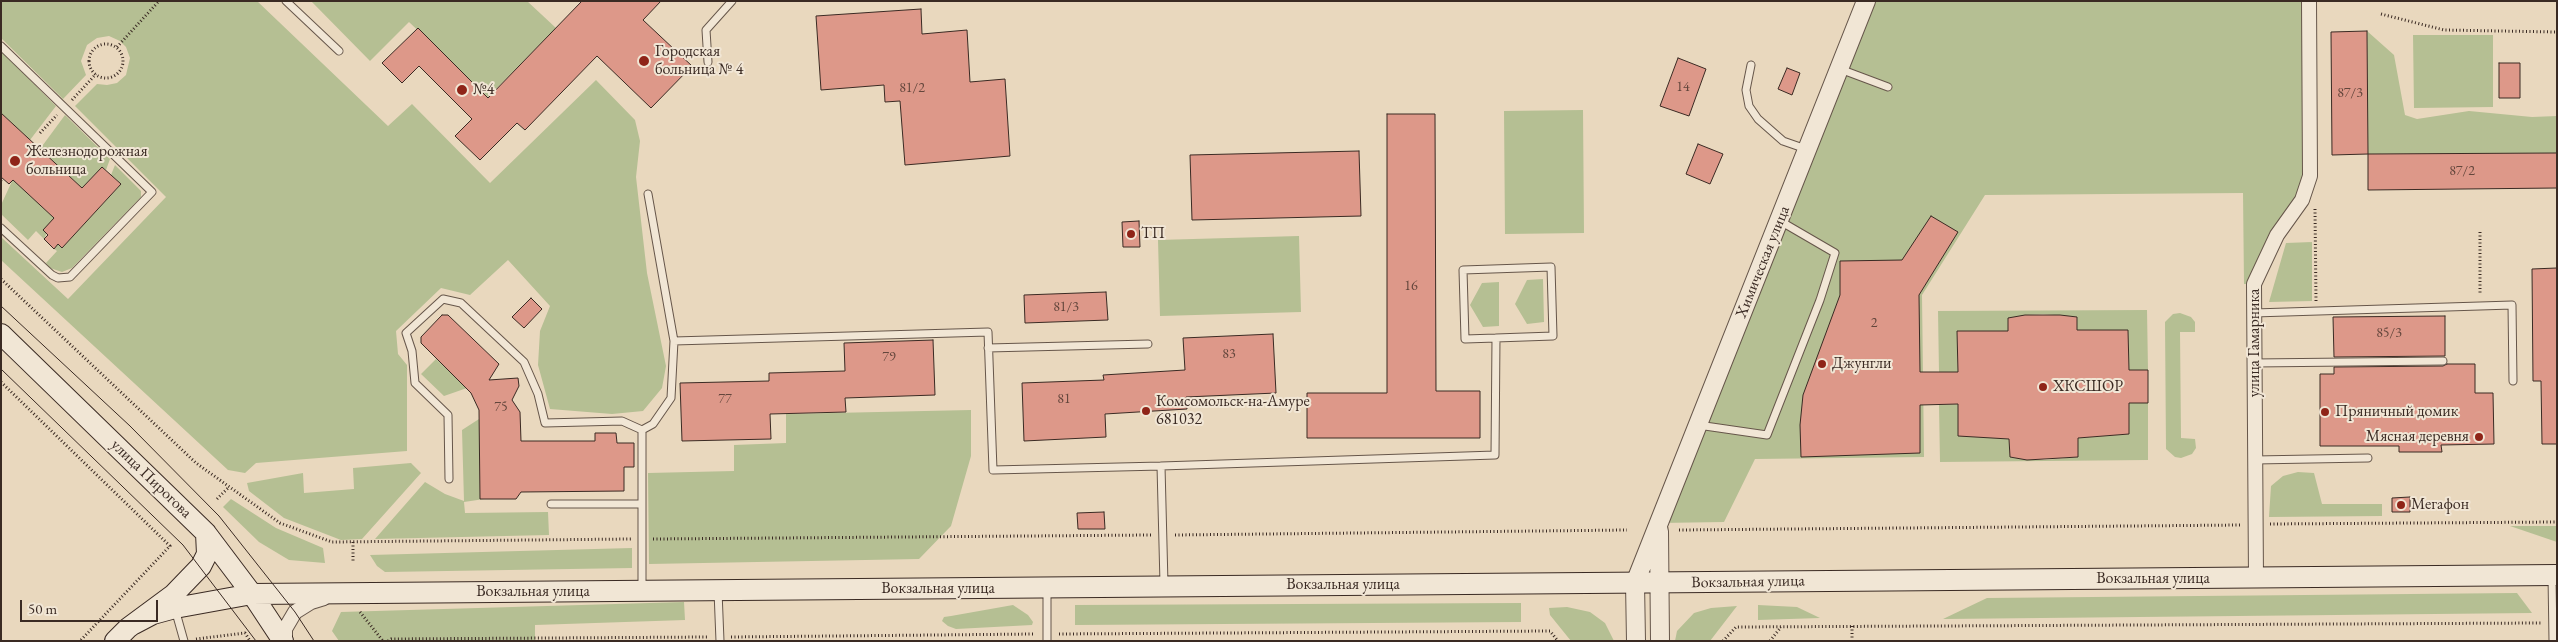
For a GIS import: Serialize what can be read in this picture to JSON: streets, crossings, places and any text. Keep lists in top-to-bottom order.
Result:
{
  "streets": {
    "main road": ["улица Пирогова", "Вокзальная улица"],
    "street": ["Химическая улица", "улица Гамарника"]
  },
  "crossings": [
    ["Химическая улица", "Вокзальная улица"],
    ["улица Гамарника", "Вокзальная улица"],
    ["улица Пирогова", "Вокзальная улица"]
  ],
  "places": [
    "Городская больница № 4",
    "№4",
    "Железнодорожная больница",
    "ТП",
    "Джунгли",
    "ХКСШОР",
    "Комсомольск-на-Амуре 681032",
    "Пряничный домик",
    "Мясная деревня",
    "Мегафон"
  ],
  "house_numbers": [
    "14",
    "81/2",
    "87/3",
    "87/2",
    "16",
    "81/3",
    "2",
    "85/3",
    "83",
    "79",
    "77",
    "81",
    "75"
  ],
  "scale_bar": "50 m"
}
